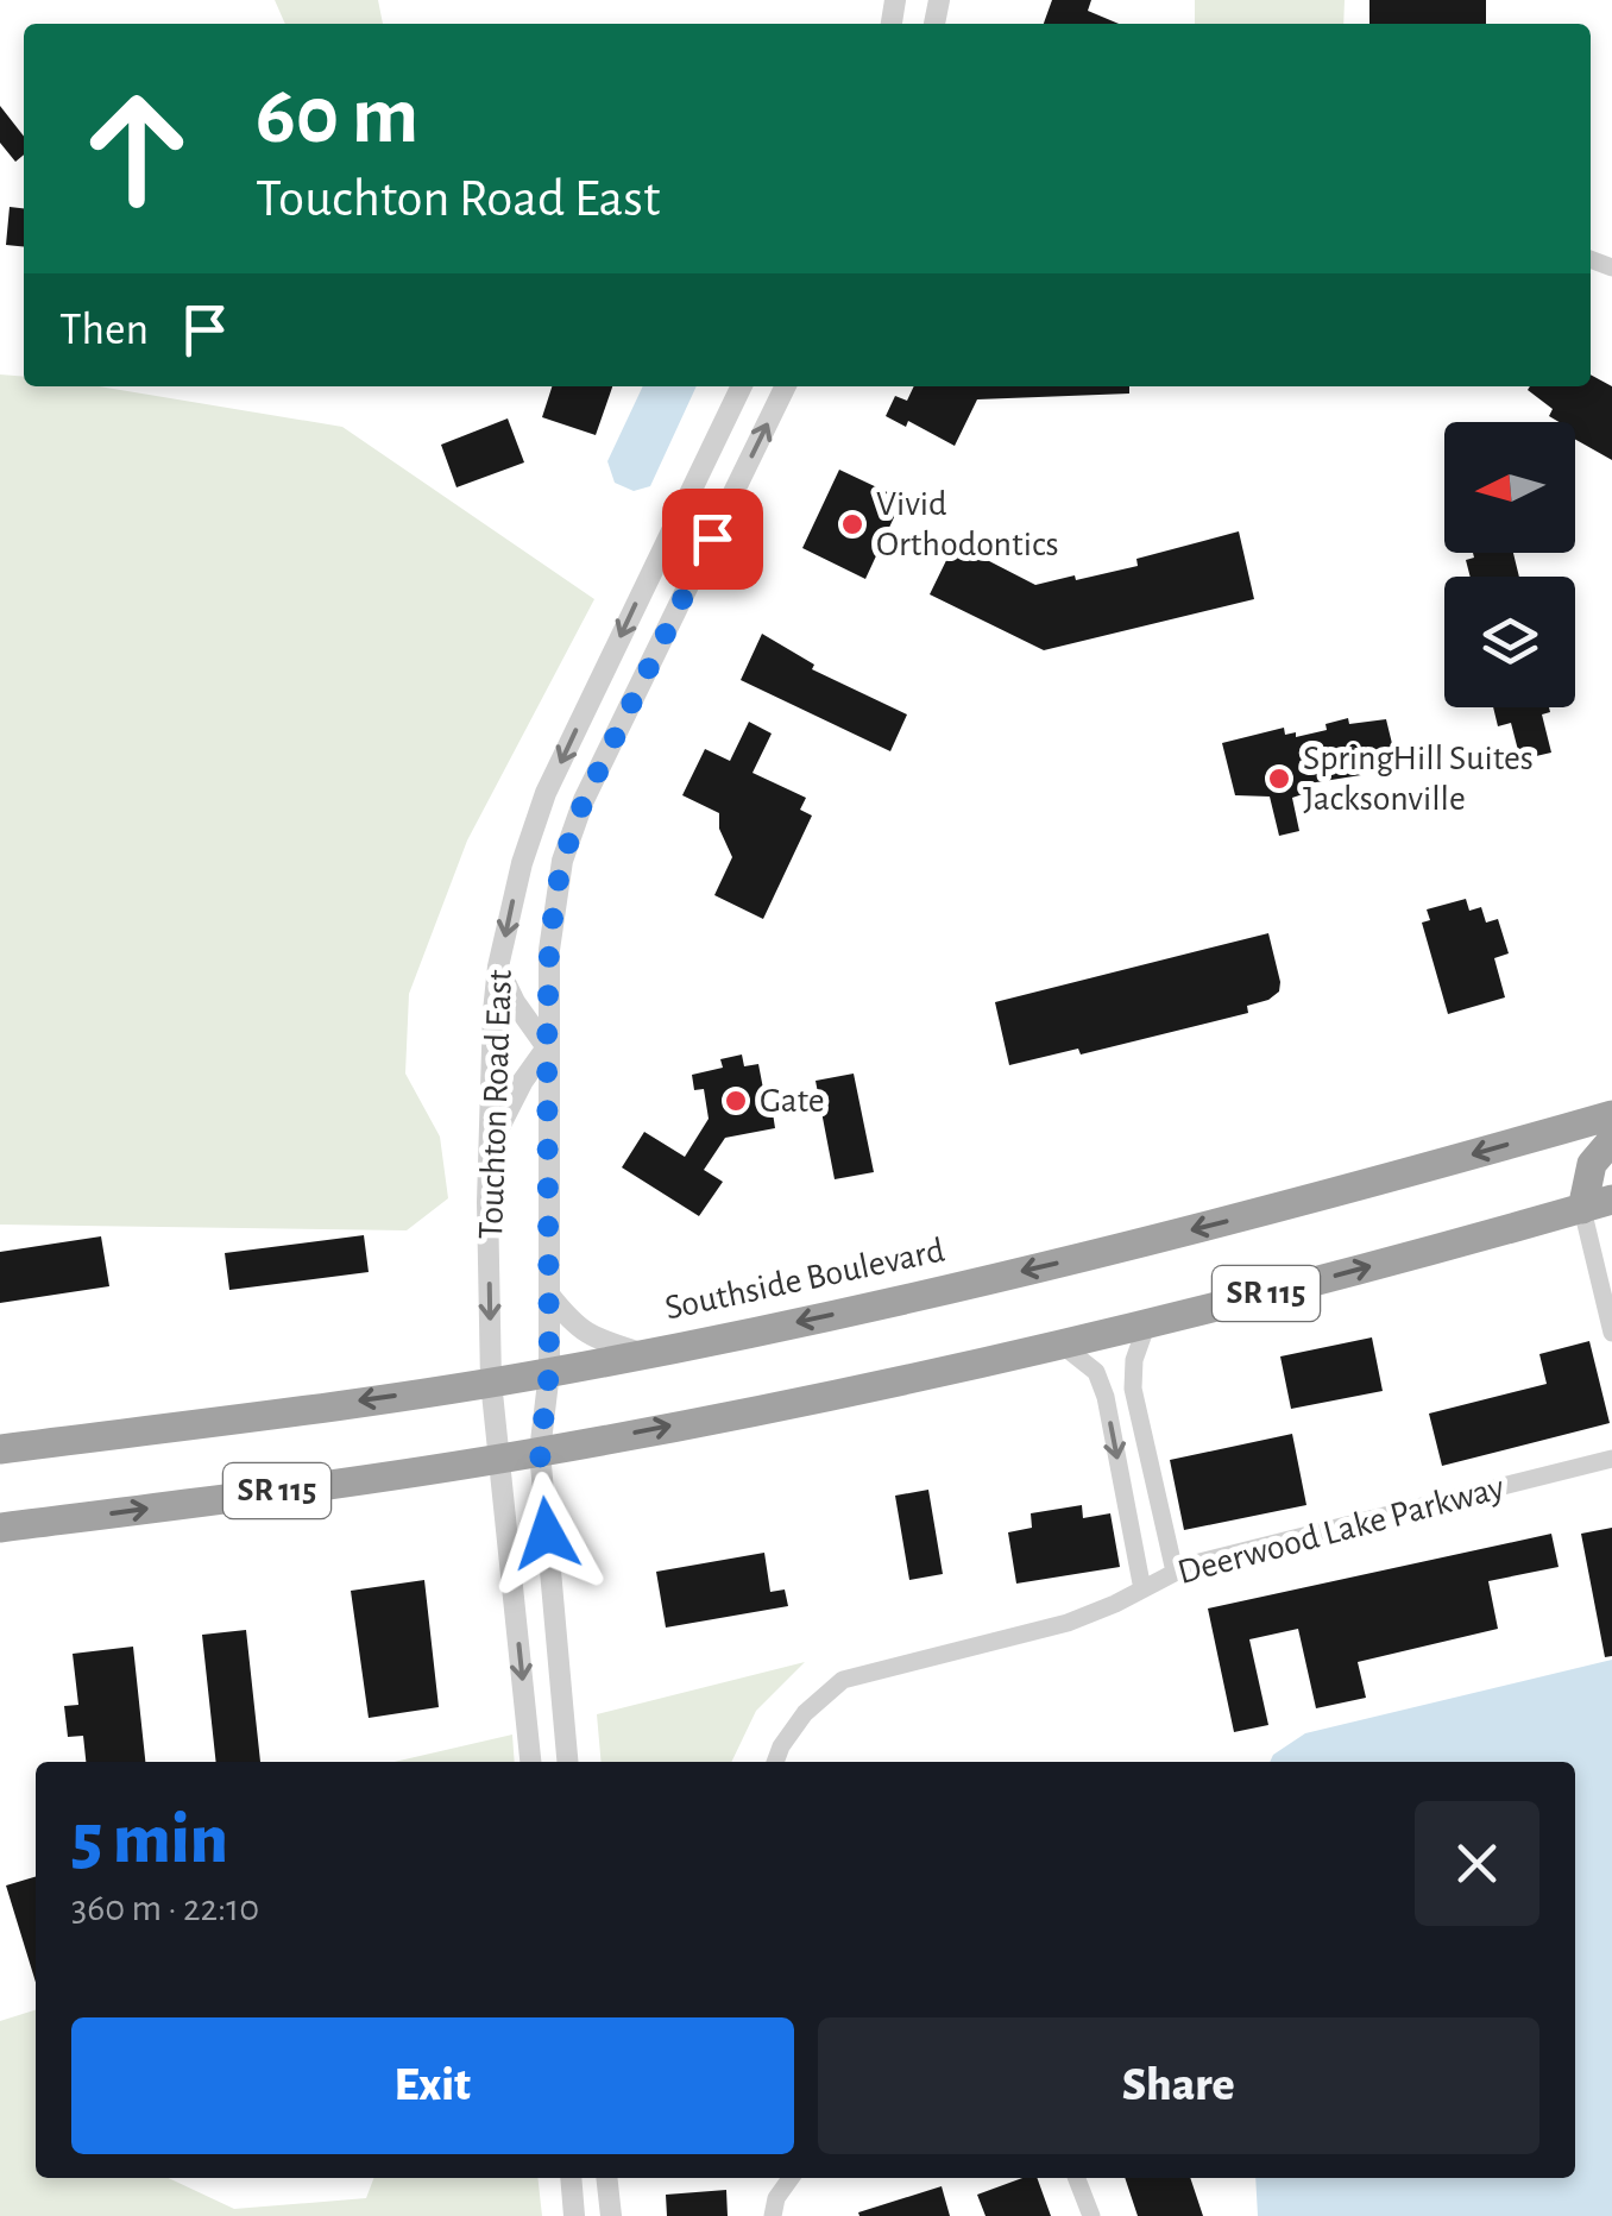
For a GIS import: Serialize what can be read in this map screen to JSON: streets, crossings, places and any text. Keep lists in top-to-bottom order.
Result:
{
  "streets": {
    "highway": ["Southside Boulevard", "SR 115"],
    "street": ["Touchton Road East", "Deerwood Lake Parkway"]
  },
  "crossings": [
    ["Touchton Road East", "Southside Boulevard"],
    ["Touchton Road East", "SR 115"]
  ],
  "places": ["Vivid Orthodontics", "SpringHill Suites Jacksonville", "Gate"],
  "north": "left",
  "page": {
    "turn": ["60 m", "Touchton Road East"],
    "then": "Then",
    "heading": ["5 min", "360 m · 22:10"],
    "buttons": ["Exit", "Share"]
  }
}
